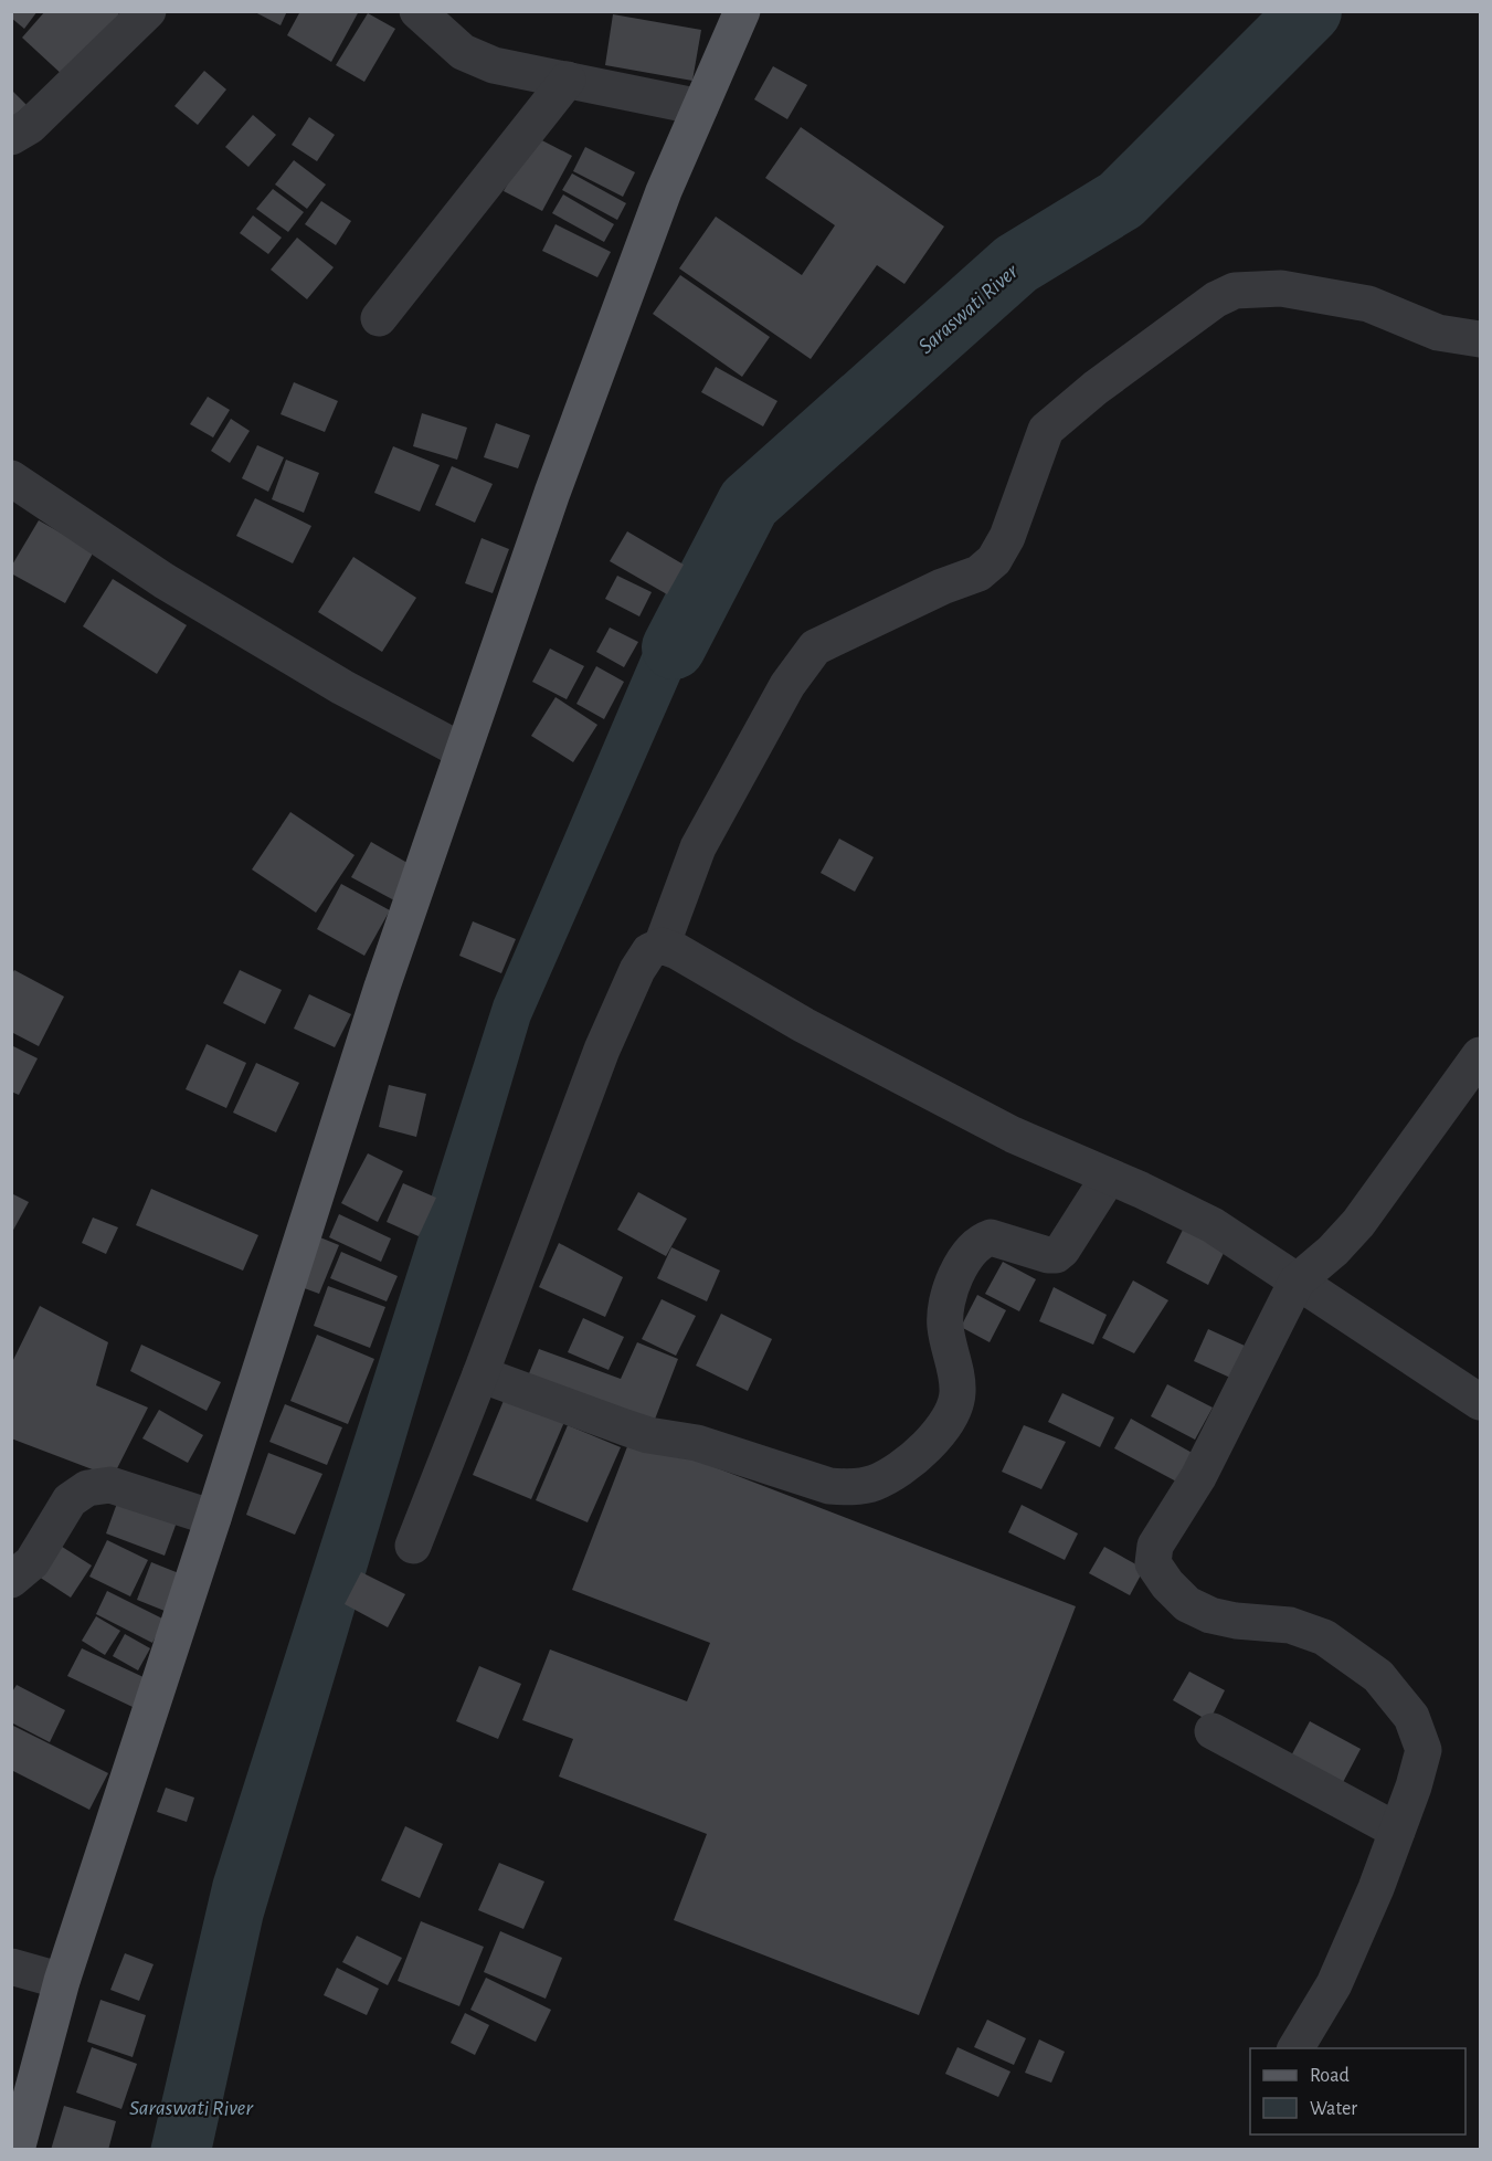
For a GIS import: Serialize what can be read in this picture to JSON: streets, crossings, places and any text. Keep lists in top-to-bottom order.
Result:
{
  "water": ["Saraswati River"],
  "legend": ["Road", "Water"]
}
